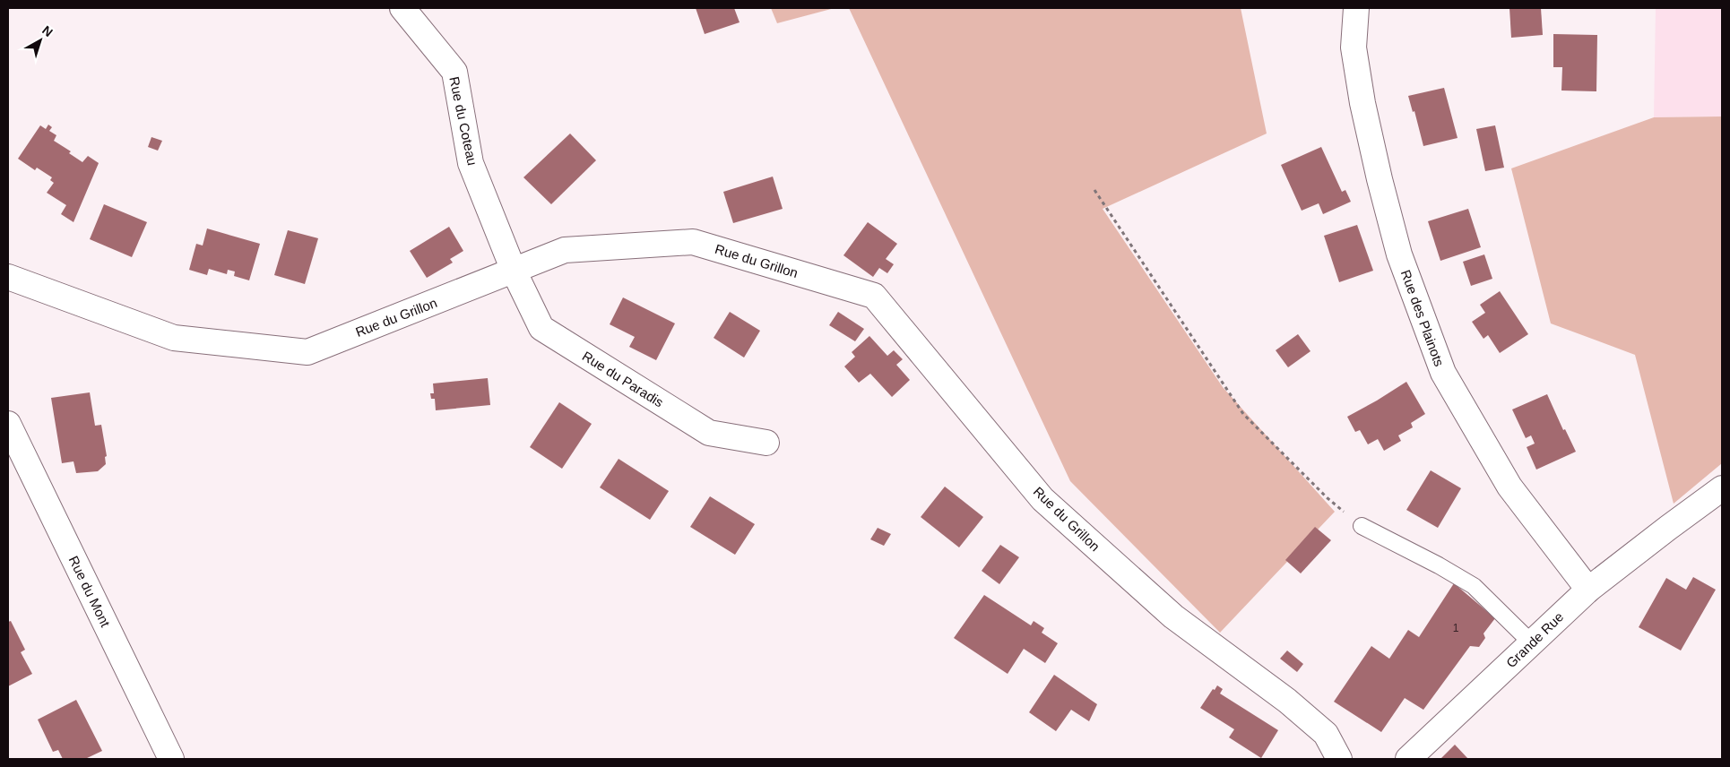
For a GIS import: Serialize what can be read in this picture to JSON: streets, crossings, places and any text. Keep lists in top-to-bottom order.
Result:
{
  "streets": {
    "street": [
      "Rue du Coteau",
      "Rue du Grillon",
      "Rue des Plainots",
      "Rue du Paradis",
      "Rue du Mont",
      "Grande Rue"
    ]
  },
  "crossings": [
    ["Rue du Coteau", "Rue du Grillon"],
    ["Rue du Coteau", "Rue du Paradis"],
    ["Rue du Grillon", "Rue du Paradis"],
    ["Rue des Plainots", "Grande Rue"]
  ],
  "house_numbers": ["1"],
  "north": "top right"
}
